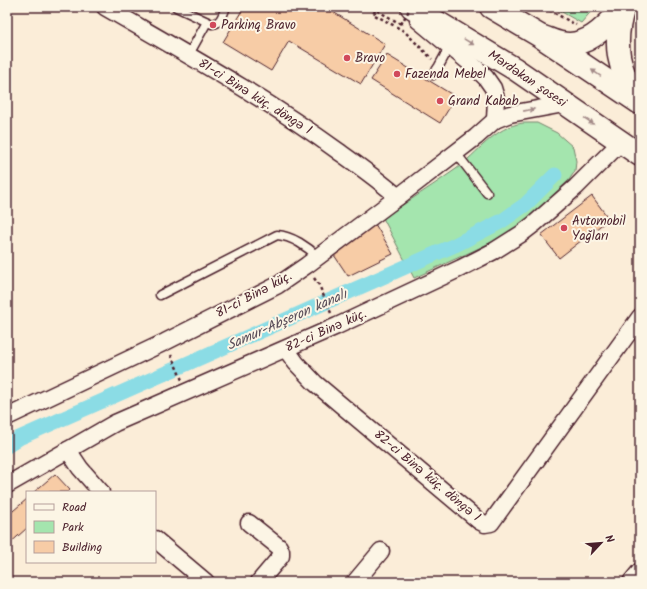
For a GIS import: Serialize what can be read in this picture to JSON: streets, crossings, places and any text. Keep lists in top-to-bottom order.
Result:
{
  "streets": {
    "main road": ["Mərdəkan şosesi"],
    "street": [
      "81-ci Binə küç. döngə 1",
      "81-ci Binə küç.",
      "82-ci Binə küç.",
      "82-ci Binə küç. döngə 1"
    ]
  },
  "crossings": [
    ["Mərdəkan şosesi", "81-ci Binə küç."],
    ["Mərdəkan şosesi", "82-ci Binə küç."],
    ["81-ci Binə küç. döngə 1", "81-ci Binə küç."],
    ["82-ci Binə küç.", "82-ci Binə küç. döngə 1"]
  ],
  "water": ["Samur-Abşeron kanalı"],
  "places": [
    "Parkinq Bravo",
    "Bravo",
    "Fazenda Mebel",
    "Grand Kabab",
    "Avtomobil Yağları"
  ],
  "legend": ["Road", "Park", "Building"],
  "north": "top right"
}
